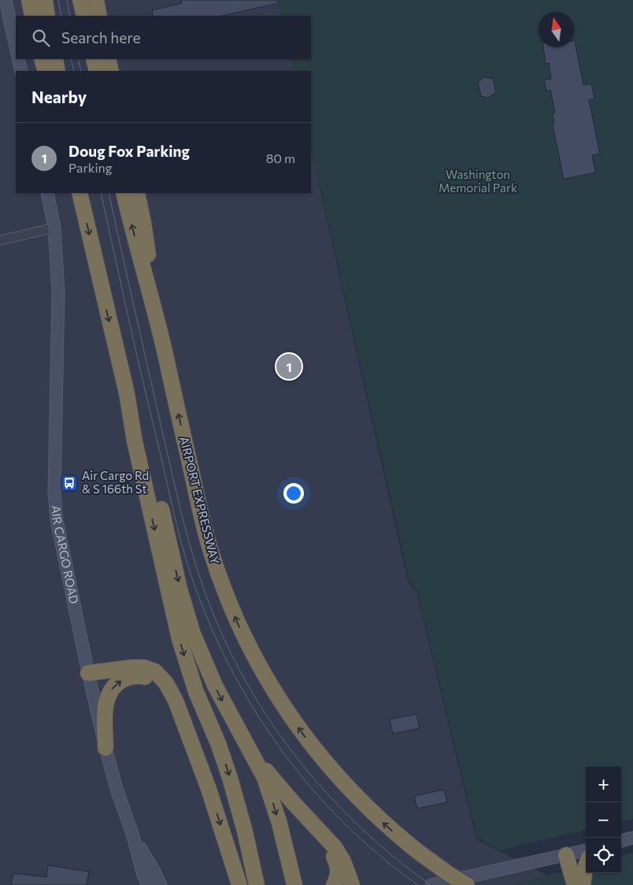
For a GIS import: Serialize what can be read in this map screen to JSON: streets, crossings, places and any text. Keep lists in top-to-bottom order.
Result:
{
  "streets": {
    "highway": ["AIRPORT EXPRESSWAY"],
    "street": ["AIR CARGO ROAD"]
  },
  "parks": ["Washington Memorial Park"],
  "places": {
    "bus stop": ["Air Cargo Rd & S 166th St"]
  },
  "north": "top",
  "page": {
    "search": "Search here",
    "heading": "Nearby",
    "list": [
      {
        "mark": "1",
        "name": "Doug Fox Parking",
        "note": "Parking",
        "value": "80 m"
      }
    ],
    "pins": "1",
    "map_buttons": ["+", "−"]
  }
}
